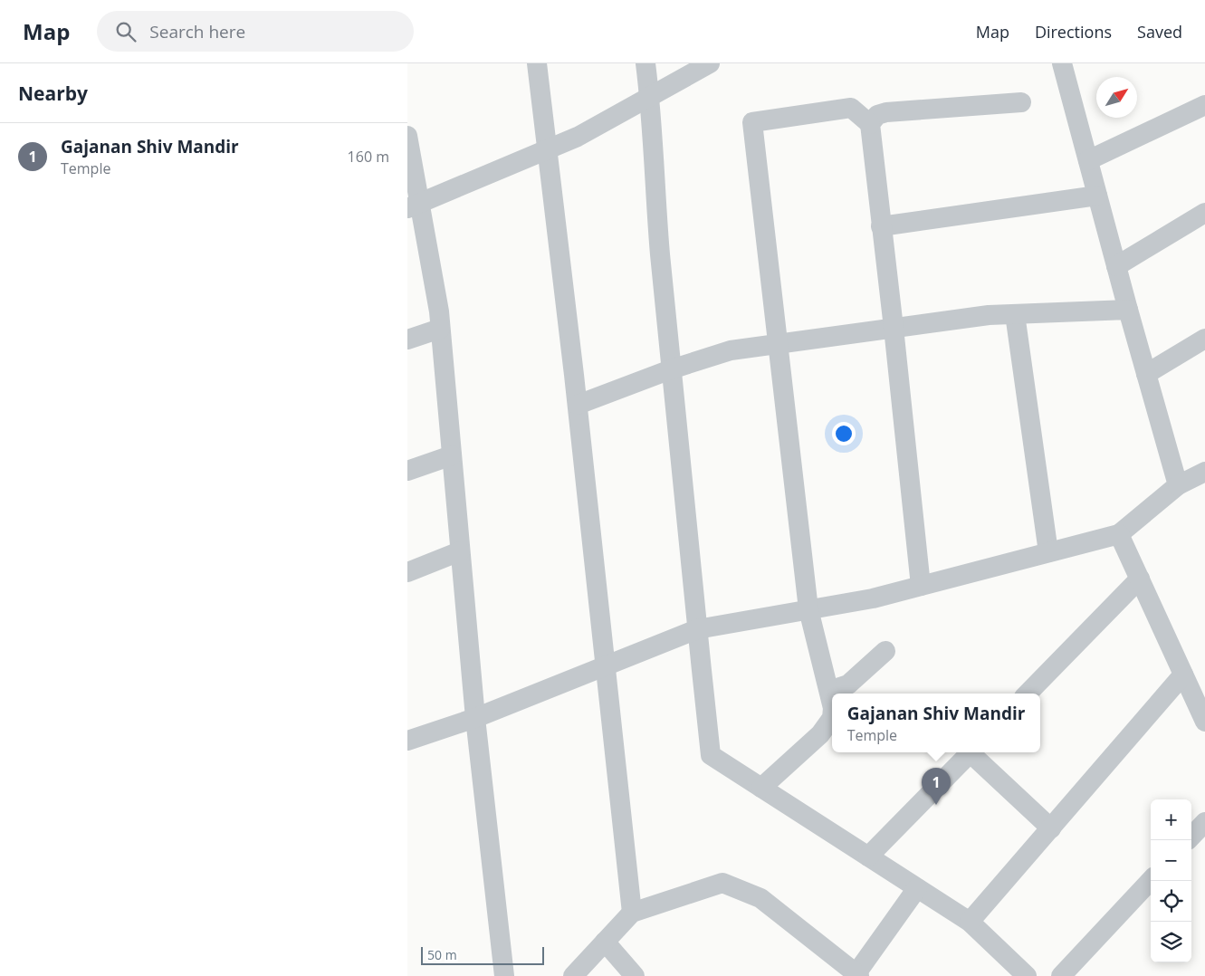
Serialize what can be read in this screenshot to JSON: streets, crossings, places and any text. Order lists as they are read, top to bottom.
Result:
{
  "scale_bar": "50 m",
  "north": "top right",
  "page": {
    "header": "Map",
    "search": "Search here",
    "nav": ["Map", "Directions", "Saved"],
    "heading": "Nearby",
    "list": [
      {
        "mark": "1",
        "name": "Gajanan Shiv Mandir",
        "note": "Temple",
        "value": "160 m"
      }
    ],
    "popup": ["Gajanan Shiv Mandir", "Temple"],
    "pins": "1",
    "map_buttons": ["+", "−"],
    "scale": "50 m"
  }
}
